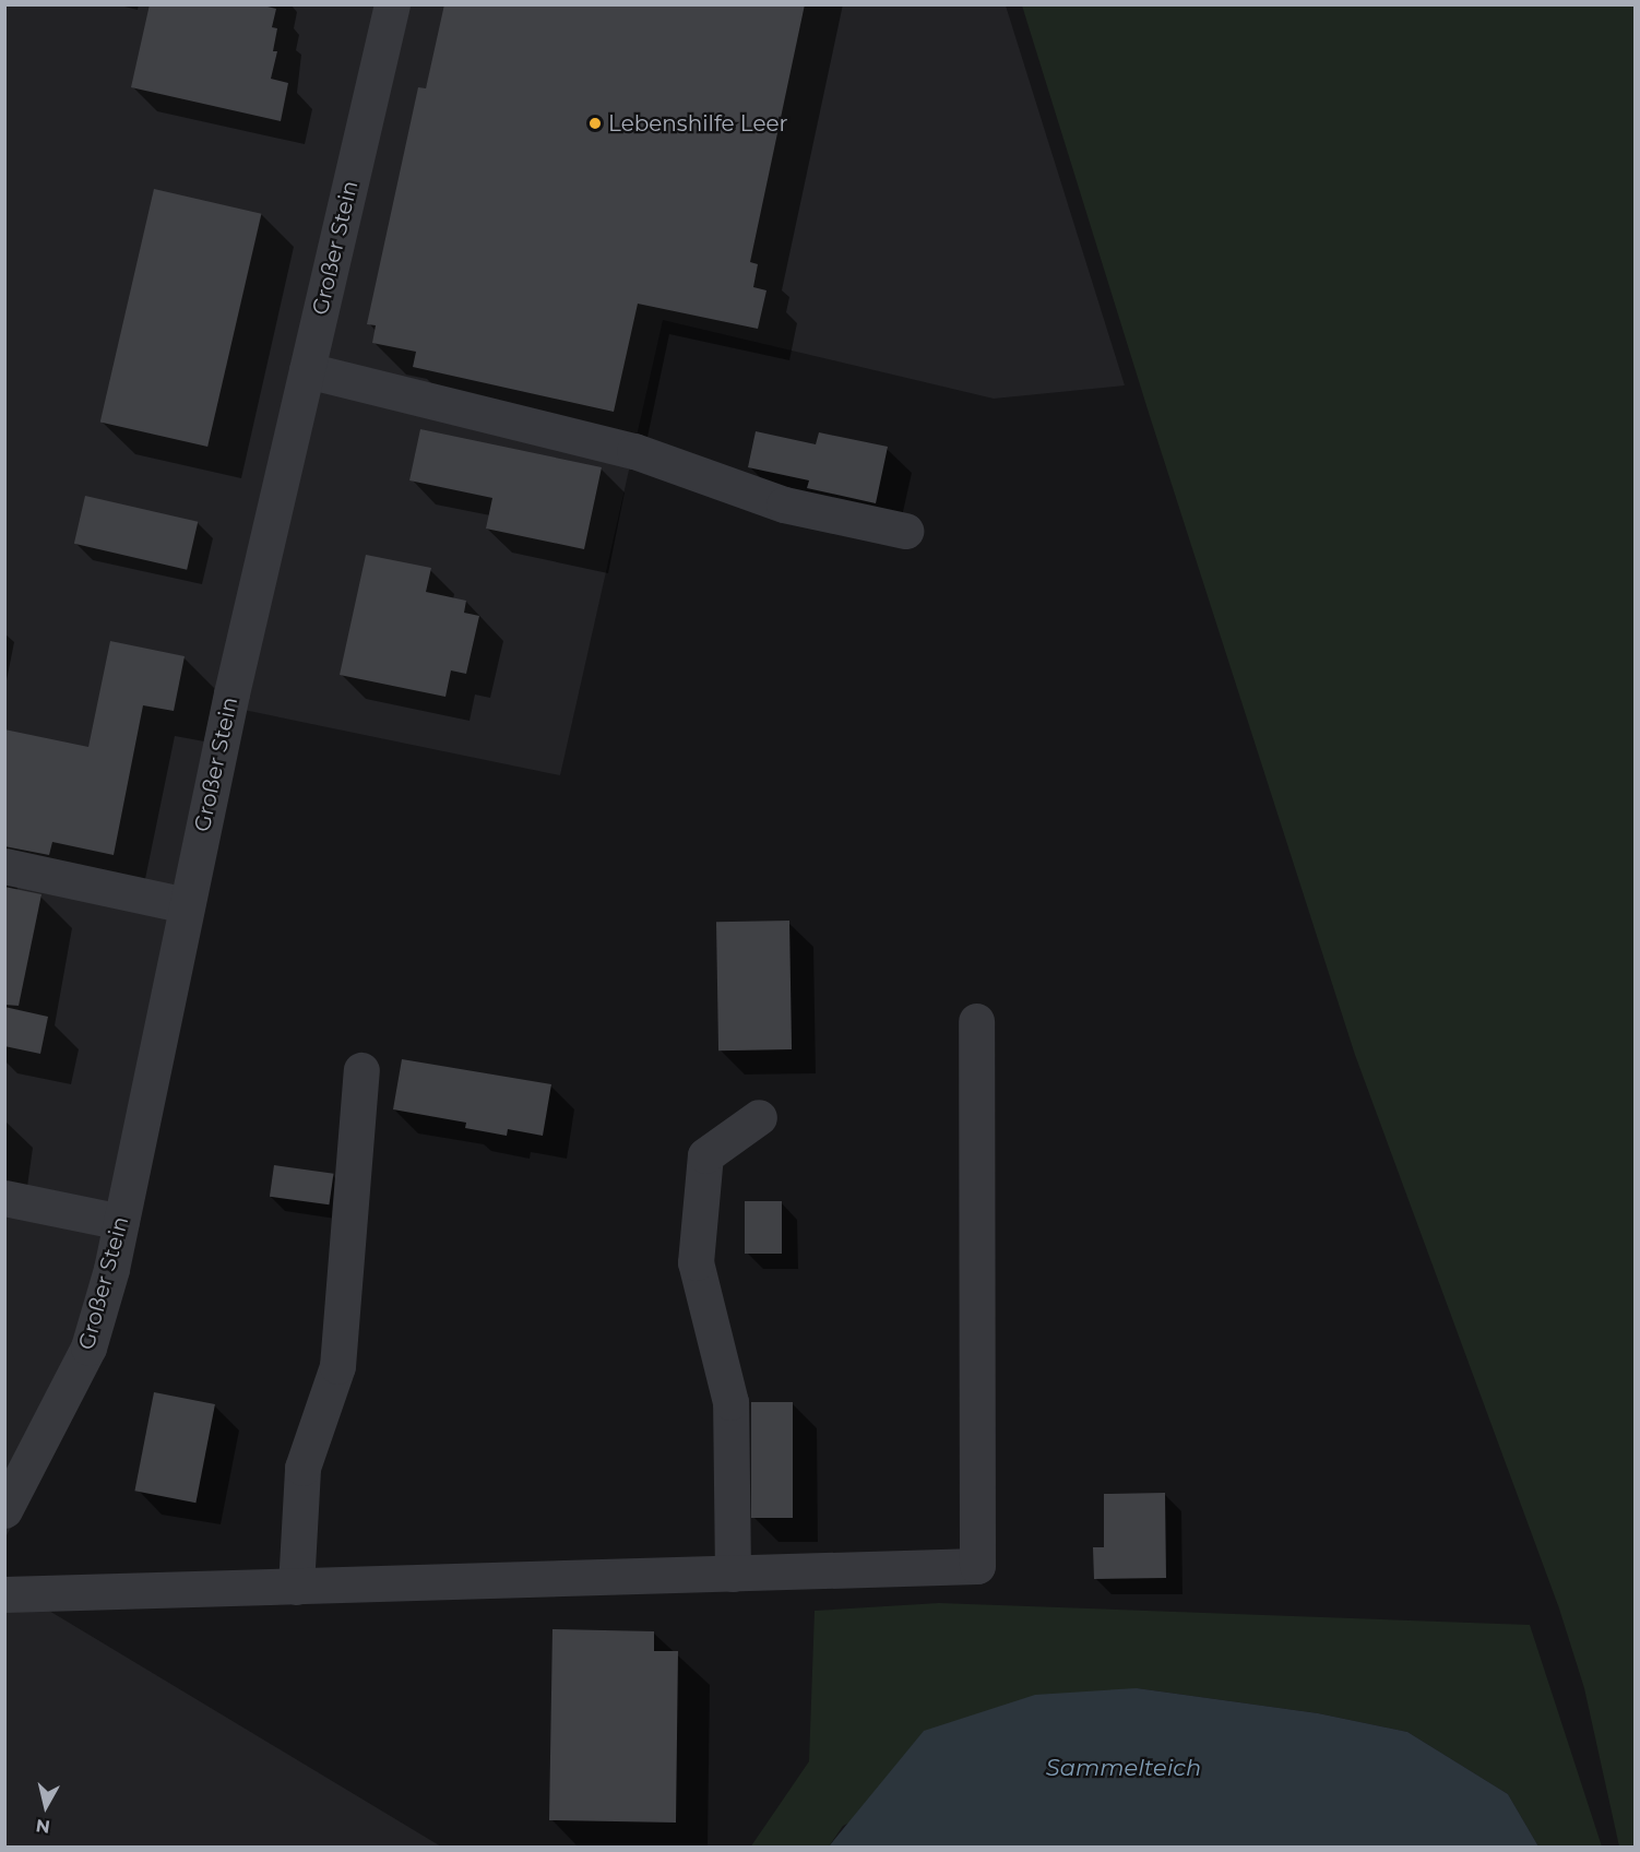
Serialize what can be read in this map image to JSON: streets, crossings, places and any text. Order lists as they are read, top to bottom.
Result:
{
  "streets": {
    "street": ["Großer Stein"]
  },
  "water": ["Sammelteich"],
  "places": ["Lebenshilfe Leer"],
  "north": "bottom"
}
